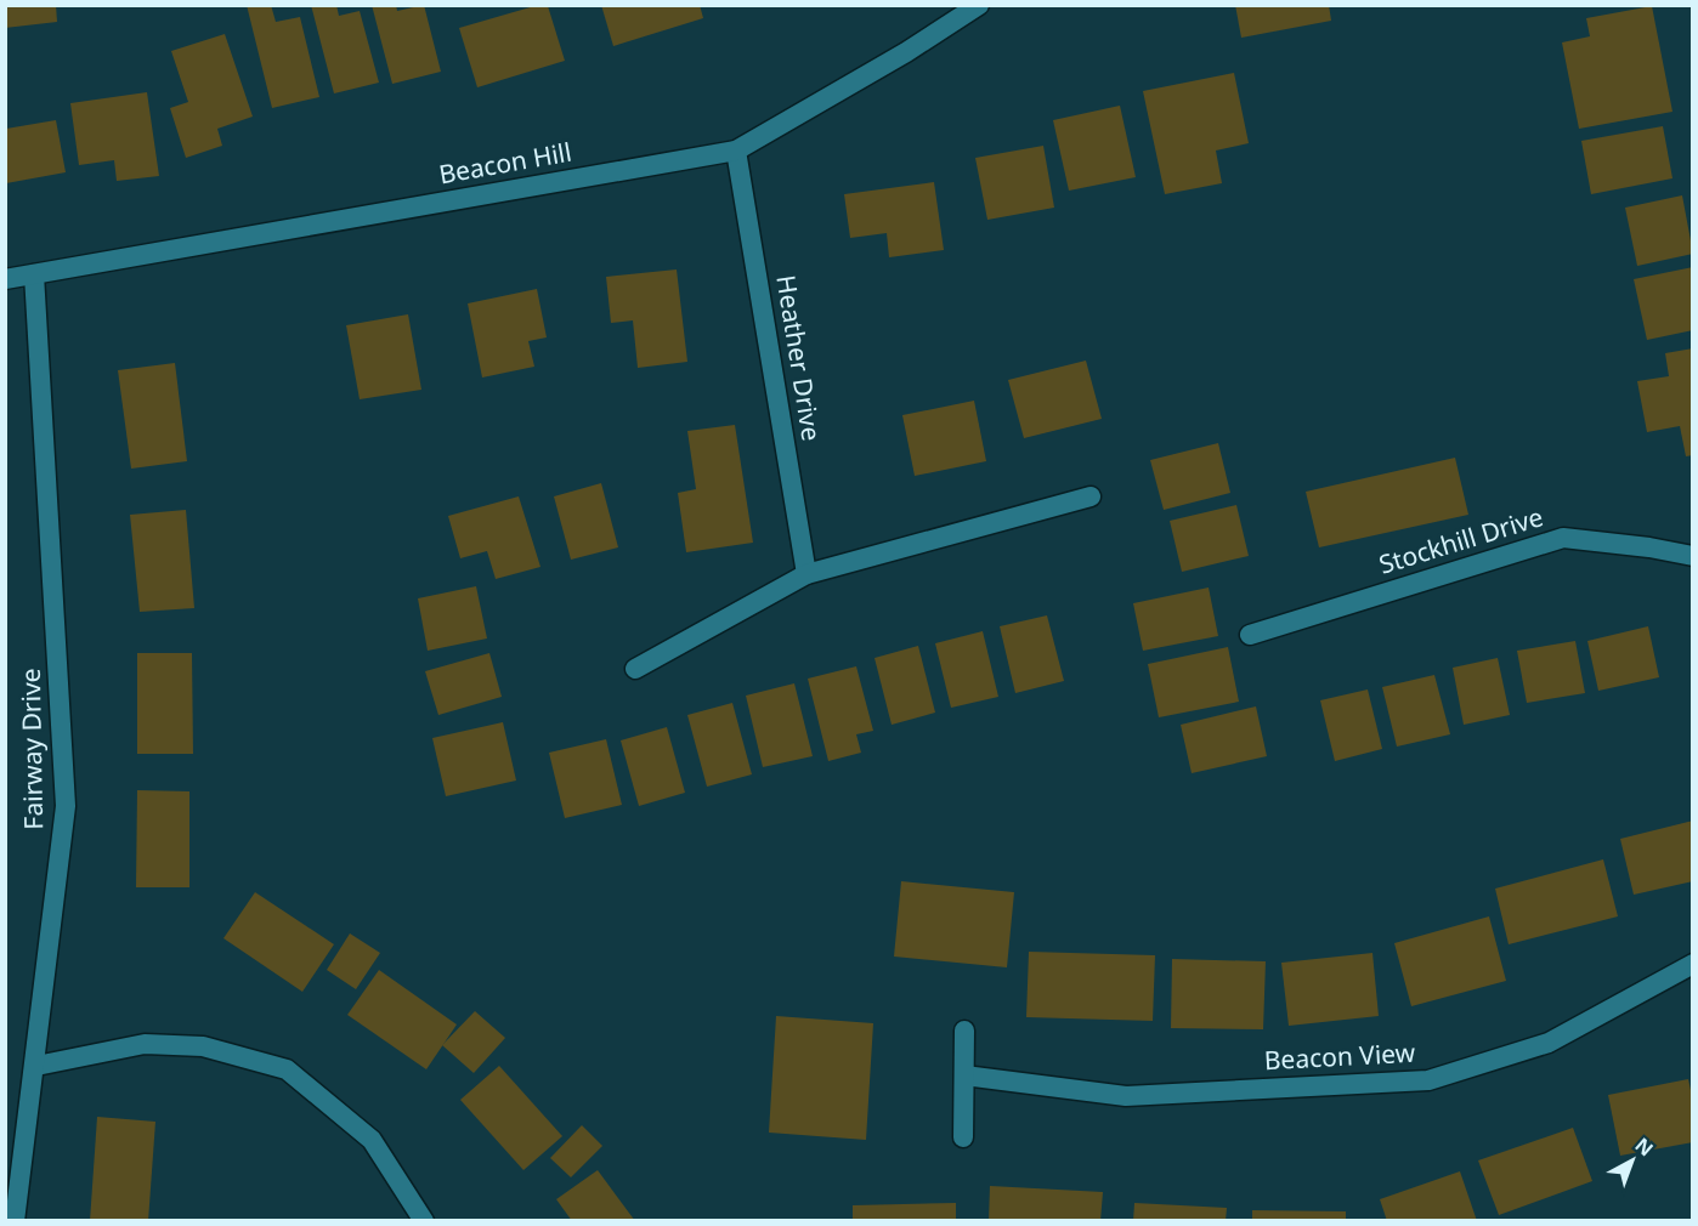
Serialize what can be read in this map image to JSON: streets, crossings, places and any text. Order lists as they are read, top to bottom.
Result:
{
  "streets": {
    "street": [
      "Beacon Hill",
      "Heather Drive",
      "Stockhill Drive",
      "Fairway Drive",
      "Beacon View"
    ]
  },
  "crossings": [
    ["Beacon Hill", "Heather Drive"],
    ["Beacon Hill", "Fairway Drive"]
  ],
  "north": "top right"
}
